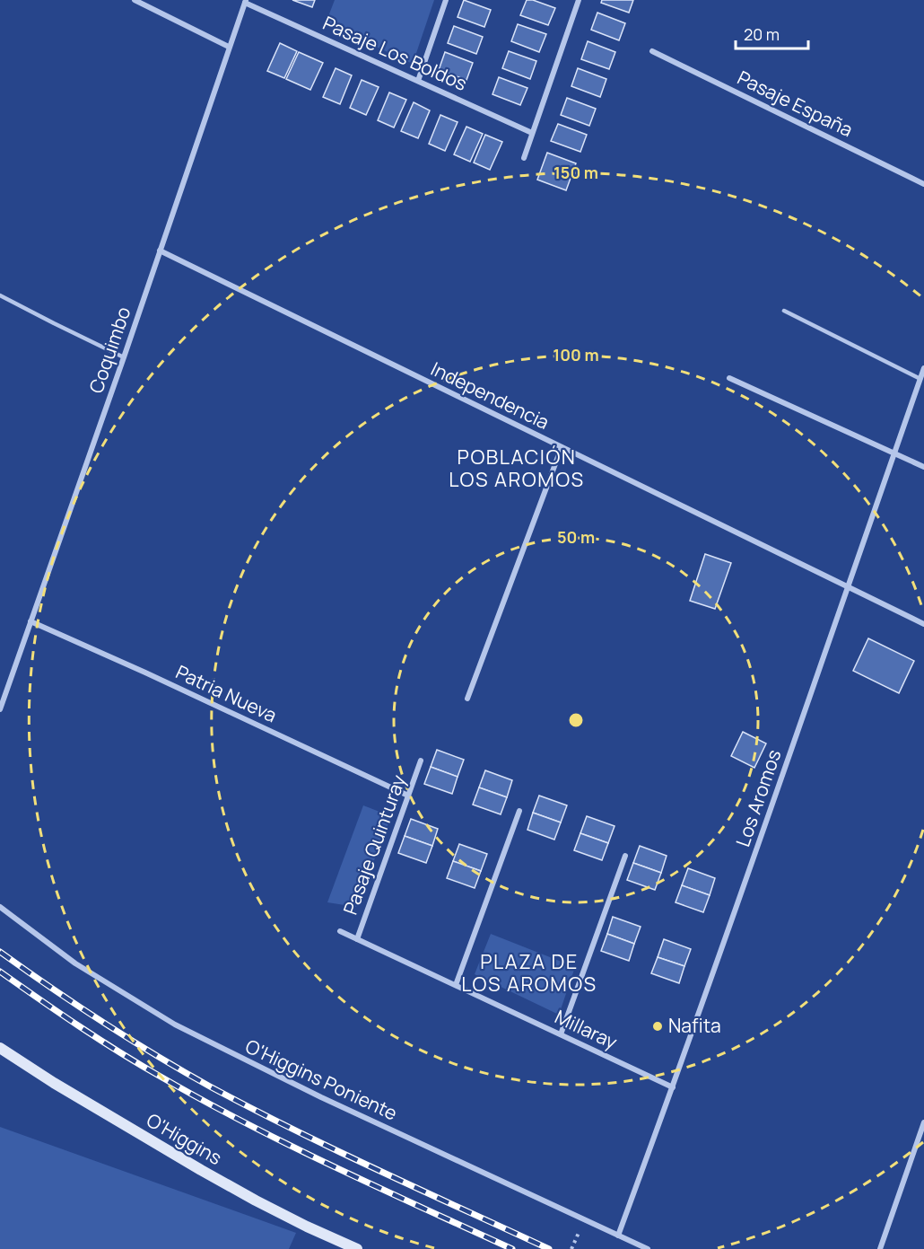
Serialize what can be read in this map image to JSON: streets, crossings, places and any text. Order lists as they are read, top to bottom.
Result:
{
  "streets": {
    "street": [
      "Pasaje Los Boldos",
      "Pasaje España",
      "Coquimbo",
      "Independencia",
      "Patria Nueva",
      "Los Aromos",
      "Pasaje Quinturay",
      "Millaray",
      "O'Higgins Poniente",
      "O'Higgins"
    ]
  },
  "crossings": [
    ["Pasaje Los Boldos", "Coquimbo"],
    ["Coquimbo", "Independencia"],
    ["Coquimbo", "Patria Nueva"],
    ["Independencia", "Los Aromos"],
    ["Patria Nueva", "Pasaje Quinturay"],
    ["Los Aromos", "Millaray"],
    ["Los Aromos", "O'Higgins Poniente"],
    ["Pasaje Quinturay", "Millaray"]
  ],
  "districts": ["POBLACIÓN LOS AROMOS", "PLAZA DE LOS AROMOS"],
  "places": ["Nafita"],
  "scale_bar": "20 m",
  "rings": ["150 m", "100 m", "50 m"]
}
